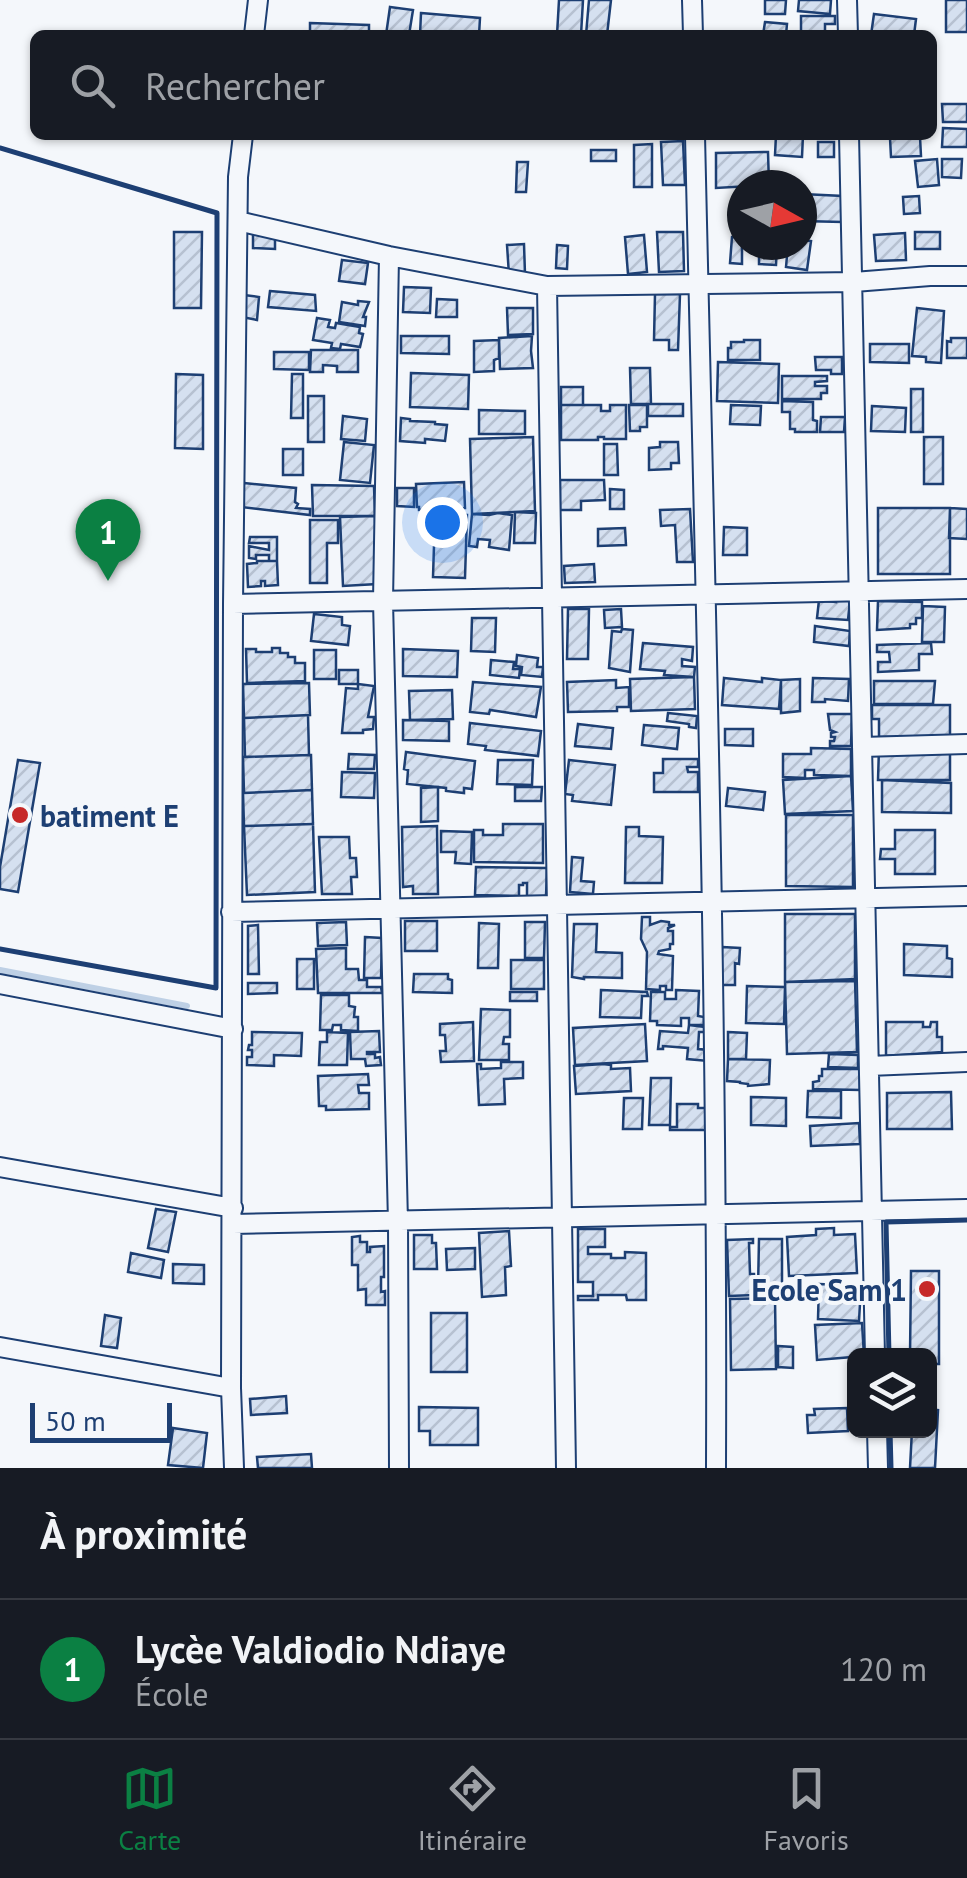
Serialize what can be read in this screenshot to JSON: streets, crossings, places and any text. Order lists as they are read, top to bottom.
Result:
{
  "places": ["batiment E", "Ecole Sam 1"],
  "scale_bar": "50 m",
  "north": "right",
  "page": {
    "search": "Rechercher",
    "pins": "1",
    "scale": "50 m",
    "heading": "À proximité",
    "list": [
      {
        "mark": "1",
        "name": "Lycèe Valdiodio Ndiaye",
        "note": "École",
        "value": "120 m"
      }
    ],
    "nav": ["Carte", "Itinéraire", "Favoris"]
  }
}
